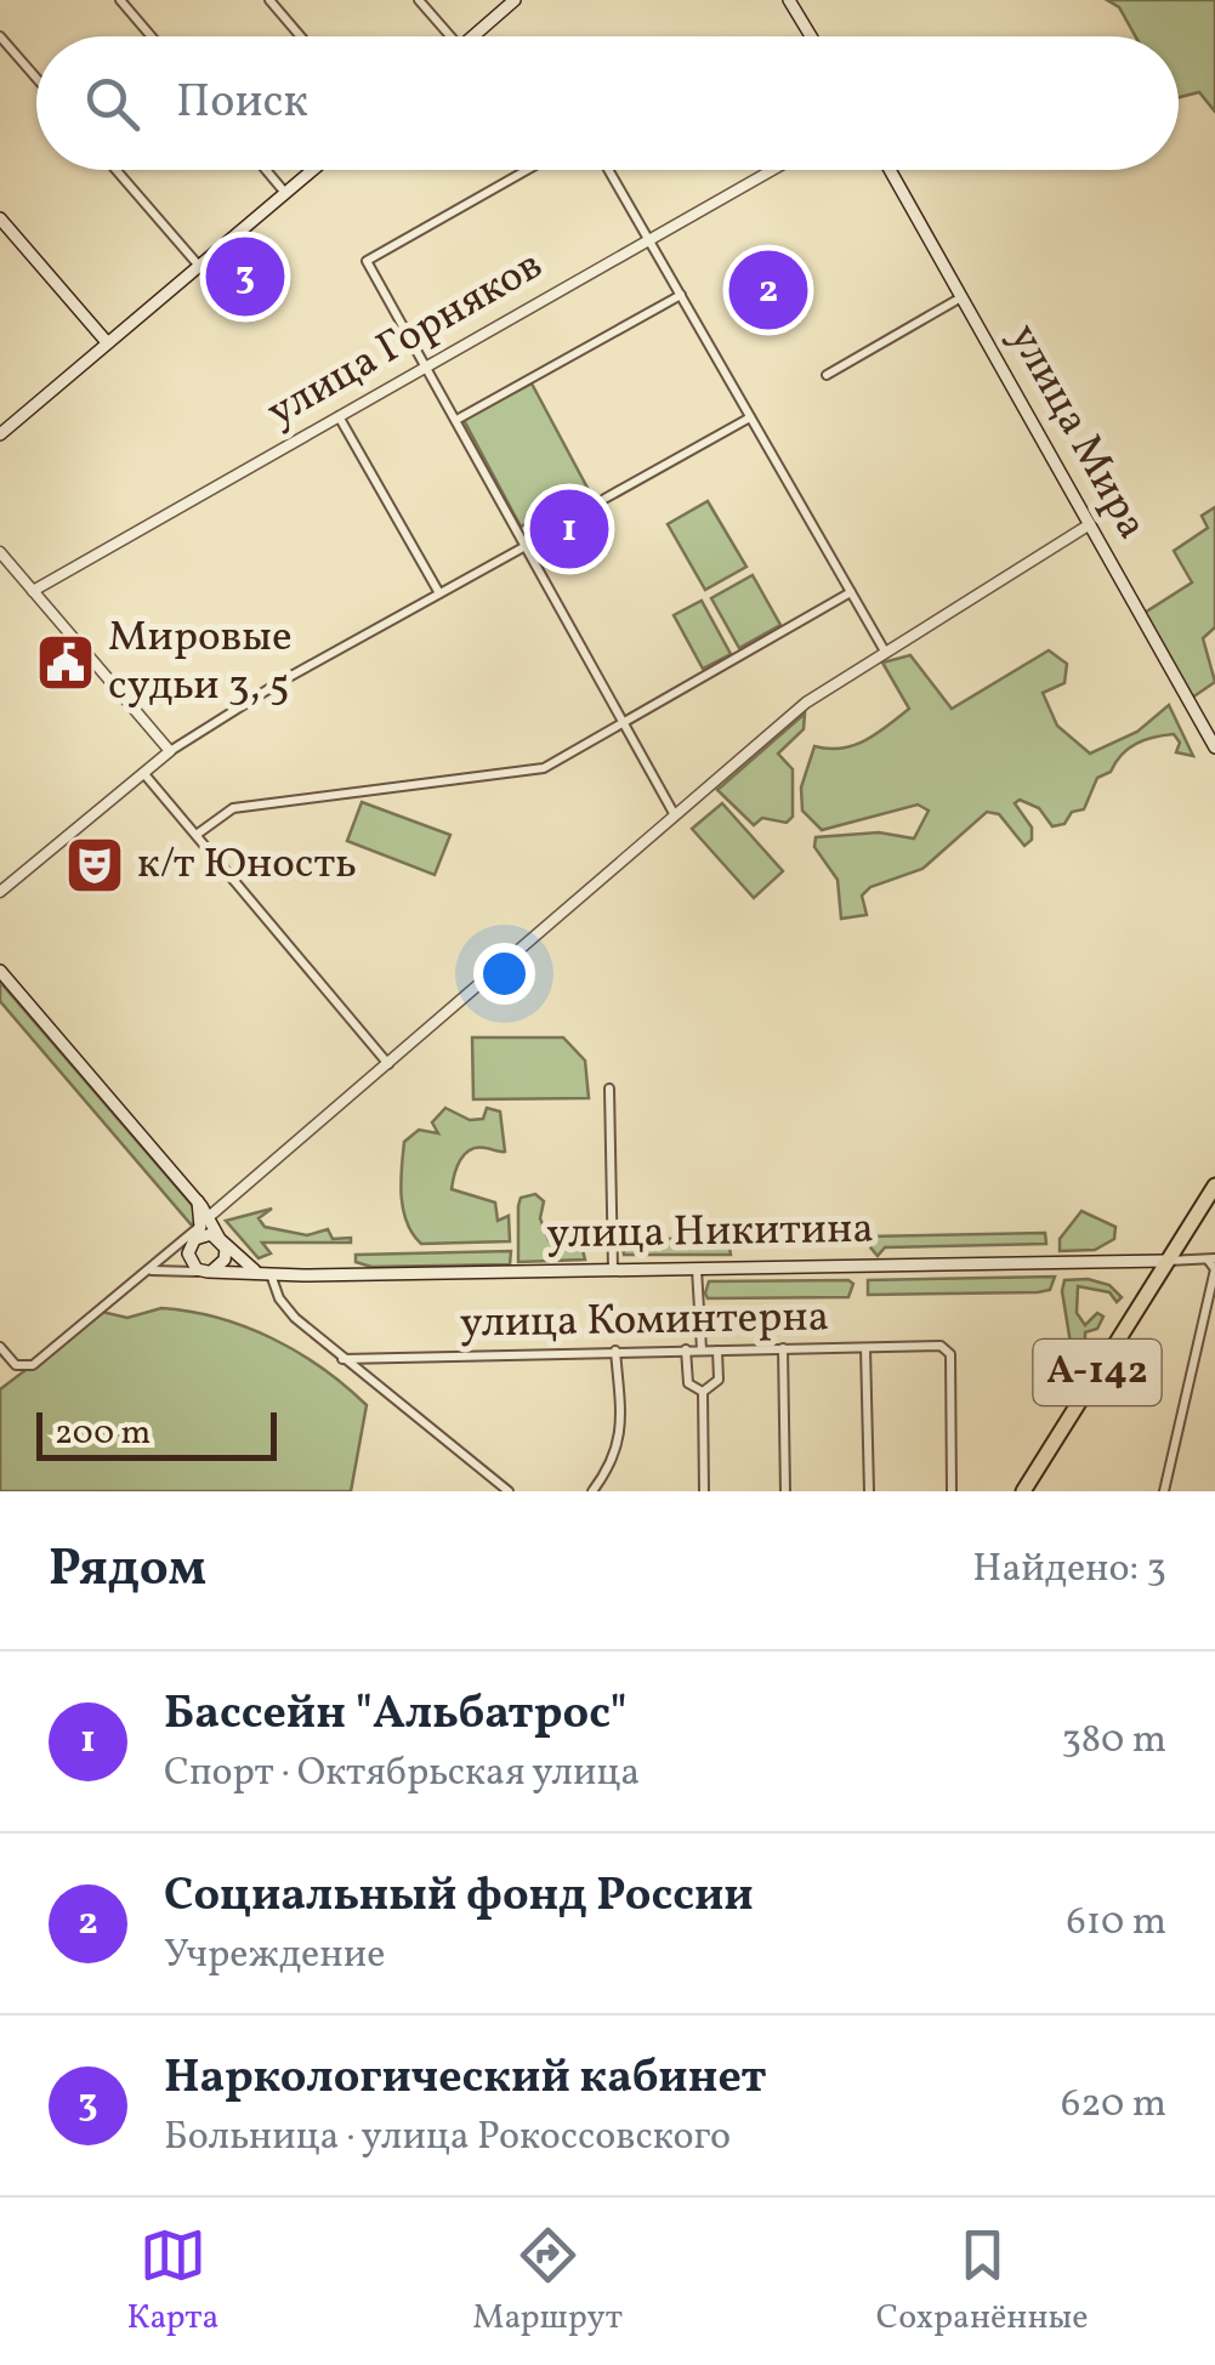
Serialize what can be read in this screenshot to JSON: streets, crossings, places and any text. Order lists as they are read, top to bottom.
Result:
{
  "streets": {
    "highway": ["А-142"],
    "main road": ["улица Мира", "улица Никитина"],
    "street": ["улица Горняков", "улица Коминтерна"]
  },
  "crossings": [
    ["улица Никитина", "А-142"]
  ],
  "places": {
    "public building": ["Мировые судьи 3, 5"],
    "theatre": ["к/т Юность"]
  },
  "scale_bar": "200 m",
  "page": {
    "search": "Поиск",
    "pins": ["3", "2", "1"],
    "scale": "200 m",
    "heading": ["Рядом", "Найдено: 3"],
    "list": [
      {
        "mark": "1",
        "name": "Бассейн \"Альбатрос\"",
        "note": "Спорт · Октябрьская улица",
        "value": "380 m"
      },
      {
        "mark": "2",
        "name": "Социальный фонд России",
        "note": "Учреждение",
        "value": "610 m"
      },
      {
        "mark": "3",
        "name": "Наркологический кабинет",
        "note": "Больница · улица Рокоссовского",
        "value": "620 m"
      }
    ],
    "nav": ["Карта", "Маршрут", "Сохранённые"]
  }
}
